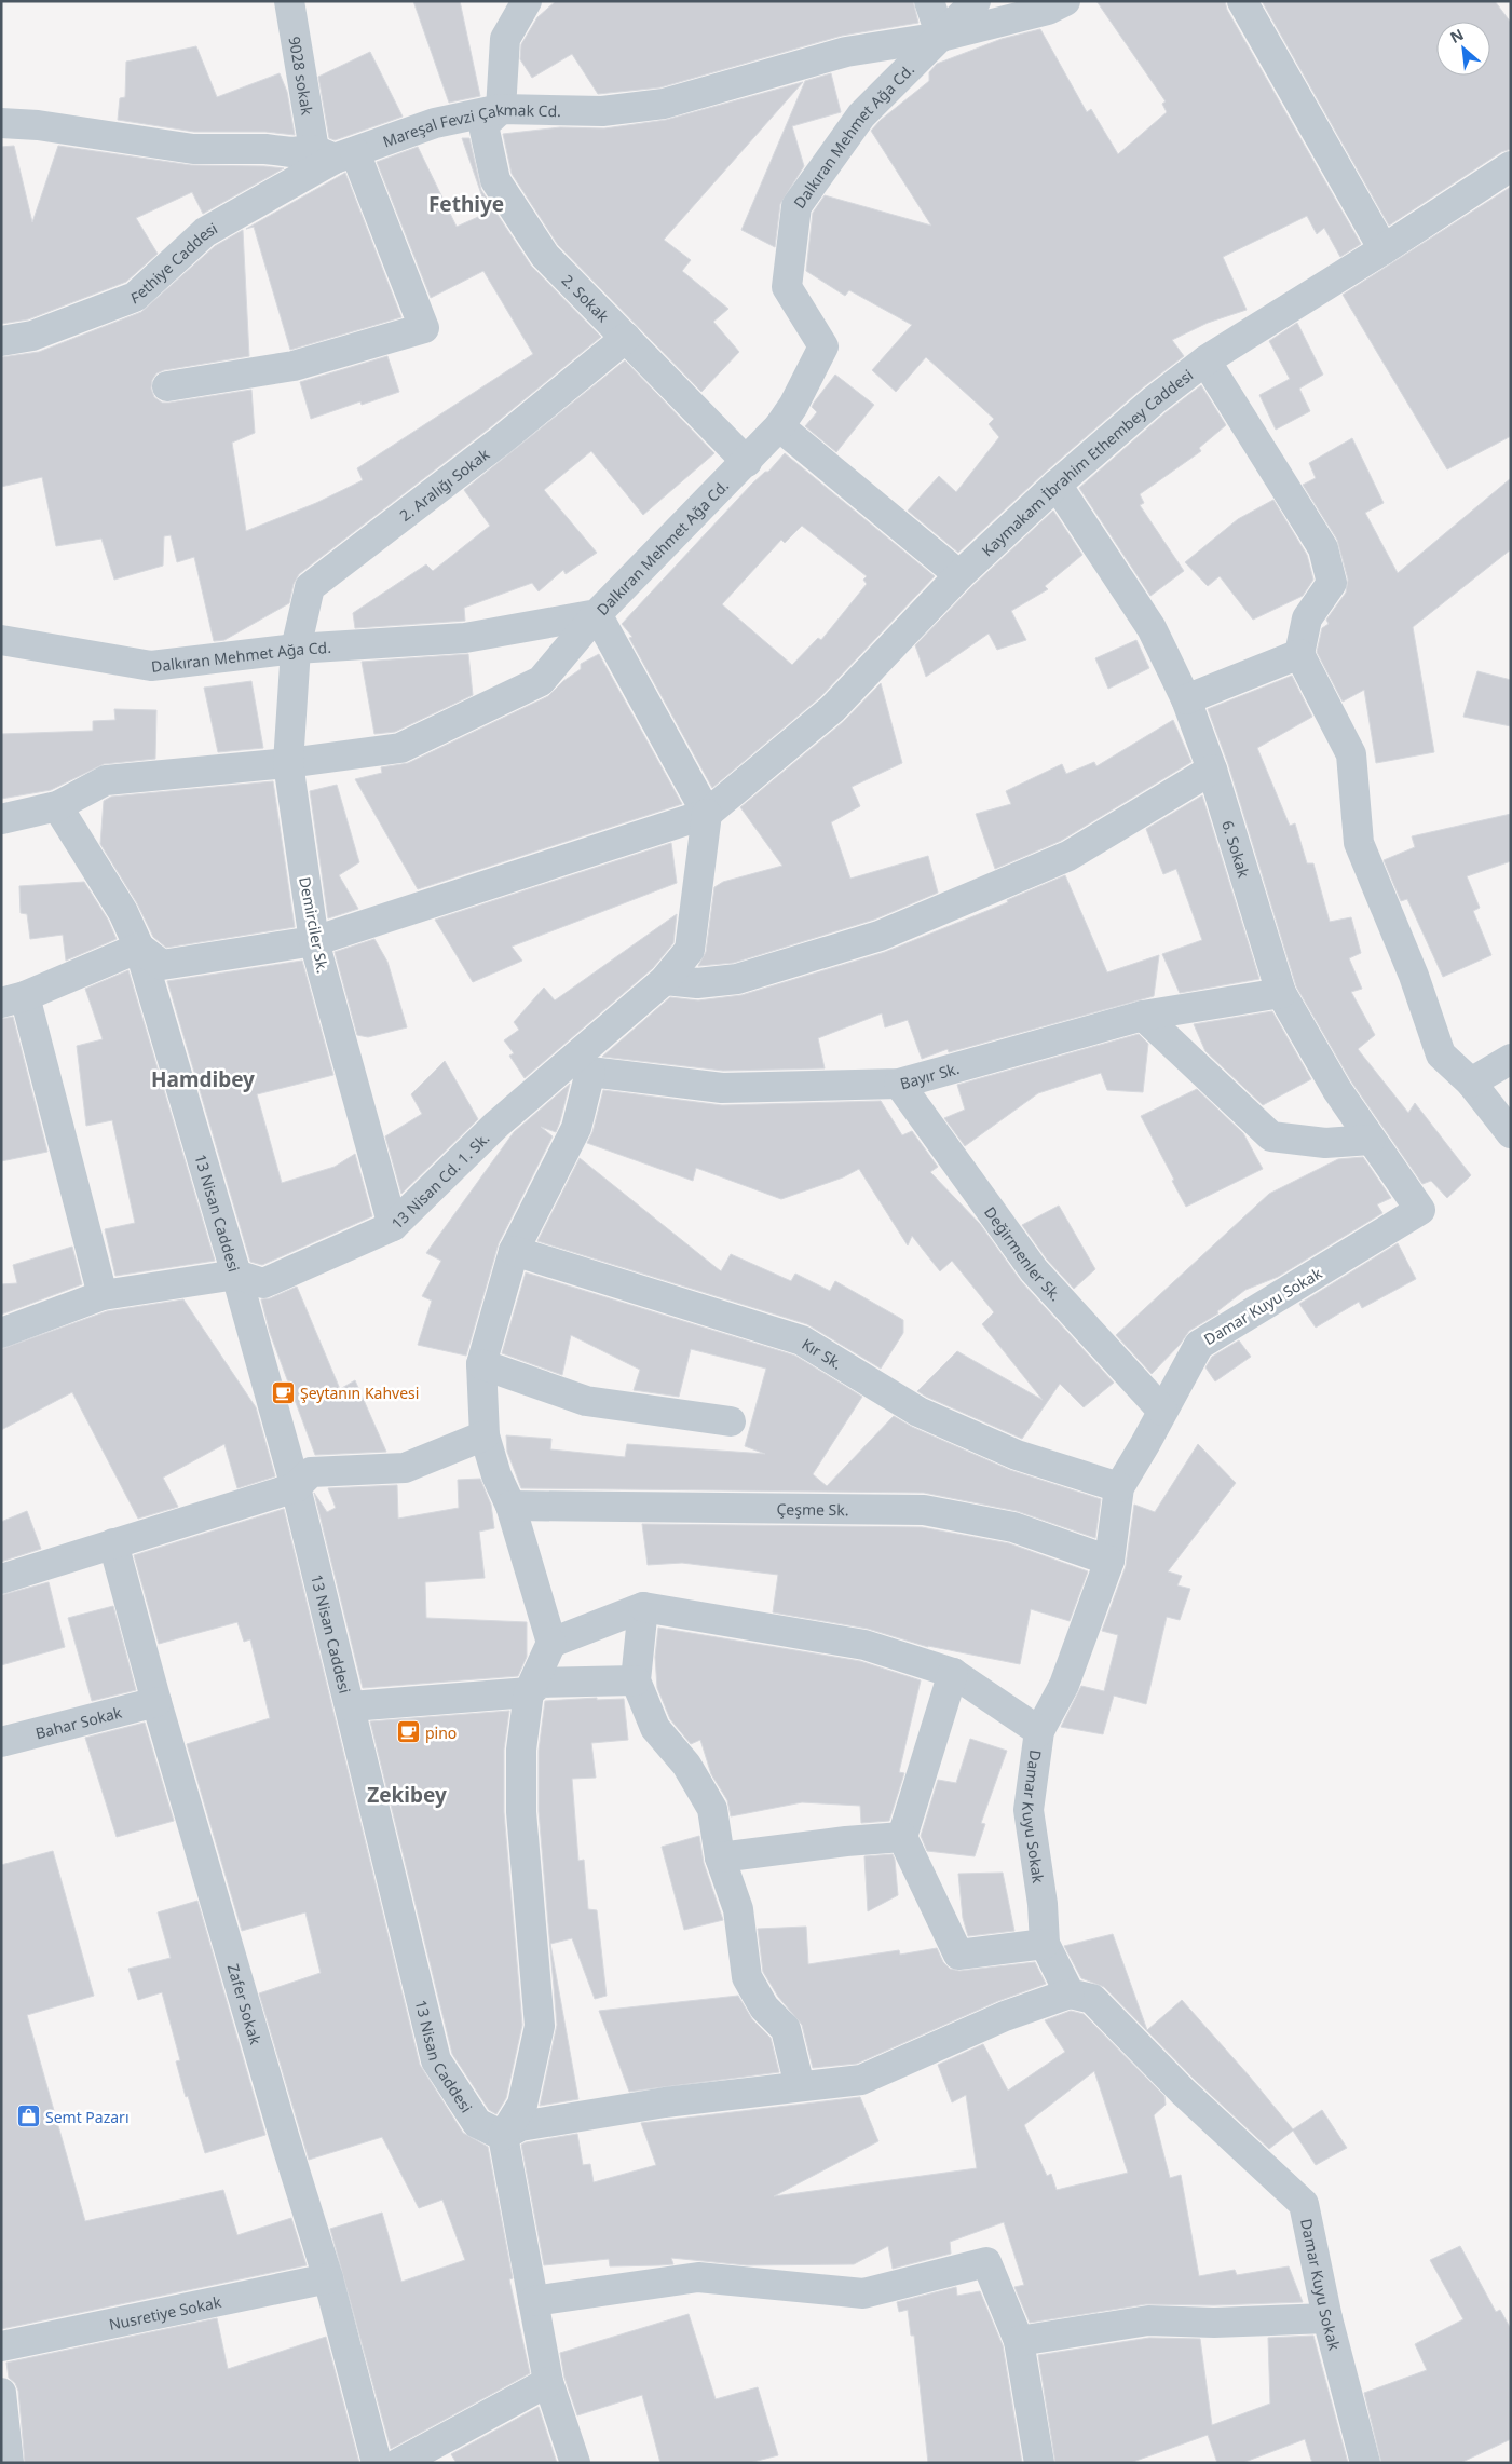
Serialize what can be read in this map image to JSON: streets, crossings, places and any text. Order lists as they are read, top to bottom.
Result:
{
  "streets": {
    "street": [
      "9028 sokak",
      "Mareşal Fevzi Çakmak Cd.",
      "Dalkıran Mehmet Ağa Cd.",
      "Fethiye Caddesi",
      "2. Sokak",
      "Kaymakam İbrahim Ethembey Caddesi",
      "2. Aralığı Sokak",
      "6. Sokak",
      "Demirciler Sk.",
      "Bayır Sk.",
      "13 Nisan Cd. 1. Sk.",
      "13 Nisan Caddesi",
      "Değirmenler Sk.",
      "Damar Kuyu Sokak",
      "Kır Sk.",
      "Çeşme Sk.",
      "Bahar Sokak",
      "Zafer Sokak",
      "Nusretiye Sokak"
    ]
  },
  "crossings": [
    ["9028 sokak", "Mareşal Fevzi Çakmak Cd."],
    ["9028 sokak", "Fethiye Caddesi"],
    ["Mareşal Fevzi Çakmak Cd.", "Dalkıran Mehmet Ağa Cd."],
    ["Mareşal Fevzi Çakmak Cd.", "Fethiye Caddesi"],
    ["Mareşal Fevzi Çakmak Cd.", "2. Sokak"],
    ["Dalkıran Mehmet Ağa Cd.", "2. Sokak"],
    ["Dalkıran Mehmet Ağa Cd.", "2. Aralığı Sokak"],
    ["Dalkıran Mehmet Ağa Cd.", "Demirciler Sk."],
    ["2. Sokak", "2. Aralığı Sokak"],
    ["Kaymakam İbrahim Ethembey Caddesi", "6. Sokak"],
    ["Kaymakam İbrahim Ethembey Caddesi", "13 Nisan Cd. 1. Sk."],
    ["2. Aralığı Sokak", "Demirciler Sk."],
    ["6. Sokak", "Bayır Sk."],
    ["6. Sokak", "Damar Kuyu Sokak"],
    ["Demirciler Sk.", "13 Nisan Cd. 1. Sk."],
    ["Bayır Sk.", "13 Nisan Cd. 1. Sk."],
    ["Bayır Sk.", "Değirmenler Sk."],
    ["13 Nisan Cd. 1. Sk.", "13 Nisan Caddesi"],
    ["Değirmenler Sk.", "Damar Kuyu Sokak"],
    ["Damar Kuyu Sokak", "Kır Sk."],
    ["Damar Kuyu Sokak", "Çeşme Sk."],
    ["Bahar Sokak", "Zafer Sokak"],
    ["Zafer Sokak", "Nusretiye Sokak"]
  ],
  "districts": ["Fethiye", "Hamdibey", "Zekibey"],
  "places": {
    "cafe": ["Şeytanın Kahvesi", "pino"],
    "shop": ["Semt Pazarı"]
  },
  "north": "top left"
}
